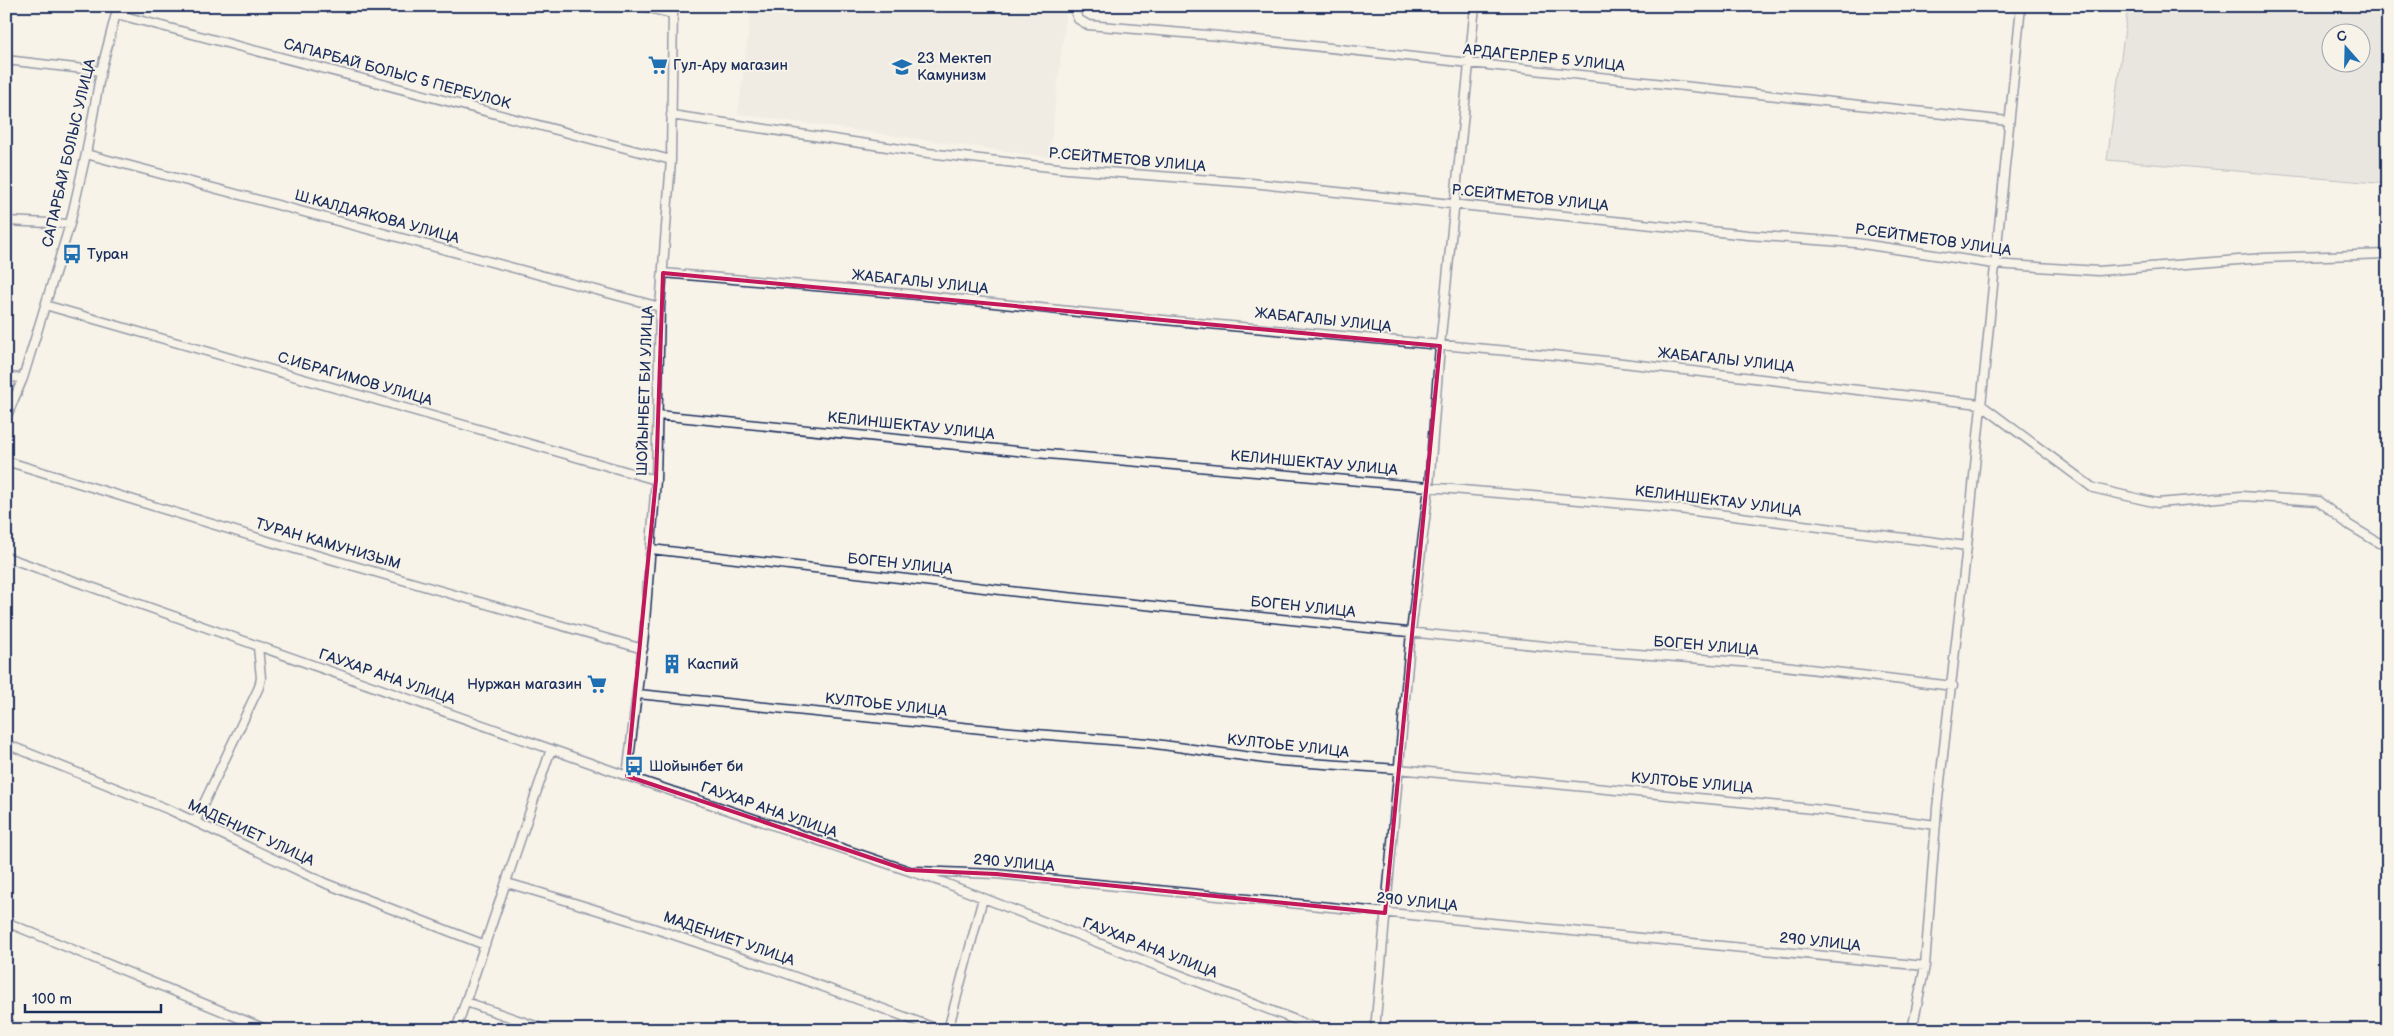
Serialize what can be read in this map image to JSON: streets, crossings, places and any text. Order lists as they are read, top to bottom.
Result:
{
  "streets": {
    "street": [
      "АРДАГЕРЛЕР 5 УЛИЦА",
      "САПАРБАЙ БОЛЫС 5 ПЕРЕУЛОК",
      "САПАРБАЙ БОЛЫС УЛИЦА",
      "Р.СЕЙТМЕТОВ УЛИЦА",
      "Ш.КАЛДАЯКОВА УЛИЦА",
      "ЖАБАГАЛЫ УЛИЦА",
      "С.ИБРАГИМОВ УЛИЦА",
      "ШОЙЫНБЕТ БИ УЛИЦА",
      "КЕЛИНШЕКТАУ УЛИЦА",
      "ТУРАН КАМУНИЗЫМ",
      "БОГЕН УЛИЦА",
      "ГАУХАР АНА УЛИЦА",
      "КУЛТОЬЕ УЛИЦА",
      "МАДЕНИЕТ УЛИЦА",
      "290 УЛИЦА"
    ]
  },
  "crossings": [
    ["САПАРБАЙ БОЛЫС 5 ПЕРЕУЛОК", "САПАРБАЙ БОЛЫС УЛИЦА"],
    ["САПАРБАЙ БОЛЫС 5 ПЕРЕУЛОК", "ШОЙЫНБЕТ БИ УЛИЦА"],
    ["САПАРБАЙ БОЛЫС УЛИЦА", "Ш.КАЛДАЯКОВА УЛИЦА"],
    ["САПАРБАЙ БОЛЫС УЛИЦА", "С.ИБРАГИМОВ УЛИЦА"],
    ["Р.СЕЙТМЕТОВ УЛИЦА", "ШОЙЫНБЕТ БИ УЛИЦА"],
    ["Ш.КАЛДАЯКОВА УЛИЦА", "ШОЙЫНБЕТ БИ УЛИЦА"],
    ["ЖАБАГАЛЫ УЛИЦА", "ШОЙЫНБЕТ БИ УЛИЦА"],
    ["С.ИБРАГИМОВ УЛИЦА", "ШОЙЫНБЕТ БИ УЛИЦА"],
    ["ШОЙЫНБЕТ БИ УЛИЦА", "КЕЛИНШЕКТАУ УЛИЦА"],
    ["ШОЙЫНБЕТ БИ УЛИЦА", "ТУРАН КАМУНИЗЫМ"],
    ["ШОЙЫНБЕТ БИ УЛИЦА", "БОГЕН УЛИЦА"],
    ["ШОЙЫНБЕТ БИ УЛИЦА", "ГАУХАР АНА УЛИЦА"],
    ["ШОЙЫНБЕТ БИ УЛИЦА", "КУЛТОЬЕ УЛИЦА"],
    ["ГАУХАР АНА УЛИЦА", "290 УЛИЦА"]
  ],
  "places": {
    "supermarket": ["Гул-Ару магазин", "Нуржан магазин"],
    "school or university": ["23 Мектеп Камунизм"],
    "bus stop": ["Туран", "Шойынбет би"],
    "building": ["Каспий"]
  },
  "scale_bar": "100 m",
  "north": "top"
}
